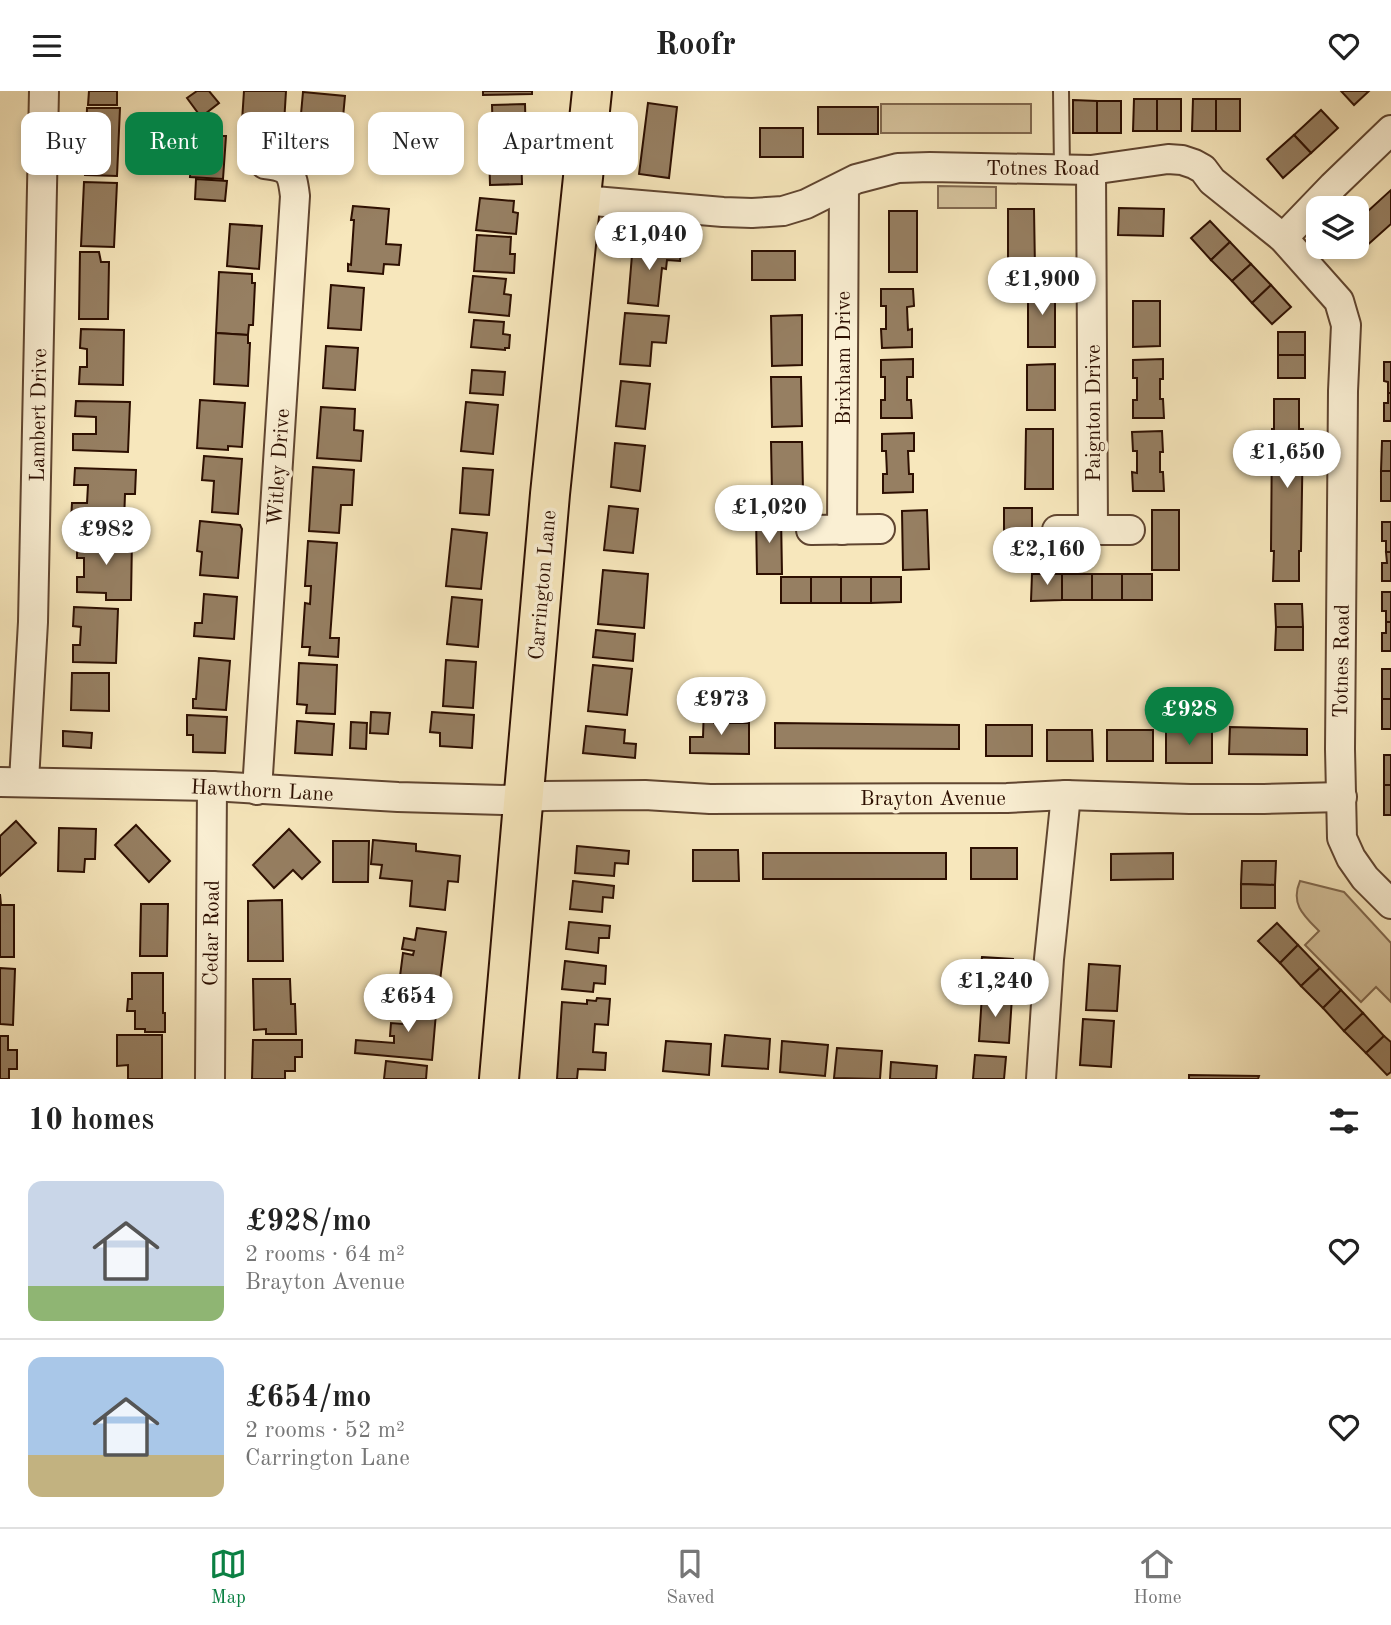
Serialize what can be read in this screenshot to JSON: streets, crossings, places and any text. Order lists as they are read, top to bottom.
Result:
{
  "streets": {
    "main road": ["Carrington Lane"],
    "street": [
      "Totnes Road",
      "Brixham Drive",
      "Paignton Drive",
      "Lambert Drive",
      "Witley Drive",
      "Hawthorn Lane",
      "Brayton Avenue",
      "Cedar Road"
    ]
  },
  "crossings": [
    ["Totnes Road", "Brixham Drive"],
    ["Totnes Road", "Paignton Drive"],
    ["Totnes Road", "Carrington Lane"],
    ["Totnes Road", "Brayton Avenue"],
    ["Lambert Drive", "Hawthorn Lane"],
    ["Witley Drive", "Hawthorn Lane"],
    ["Carrington Lane", "Hawthorn Lane"],
    ["Carrington Lane", "Brayton Avenue"],
    ["Hawthorn Lane", "Brayton Avenue"],
    ["Hawthorn Lane", "Cedar Road"]
  ],
  "page": {
    "header": "Roofr",
    "chip": [
      "Buy",
      "Rent",
      "Filters",
      "New",
      "Apartment"
    ],
    "price": [
      "£1,040",
      "£1,900",
      "£1,650",
      "£1,020",
      "£982",
      "£2,160",
      "£973",
      "£928",
      "£1,240",
      "£654"
    ],
    "heading": "10 homes",
    "list": [
      {
        "name": "£928/mo",
        "note": "2 rooms · 64 m² · Brayton Avenue"
      },
      {
        "name": "£654/mo",
        "note": "2 rooms · 52 m² · Carrington Lane"
      }
    ],
    "tabs": ["Map", "Saved", "Home"]
  }
}
